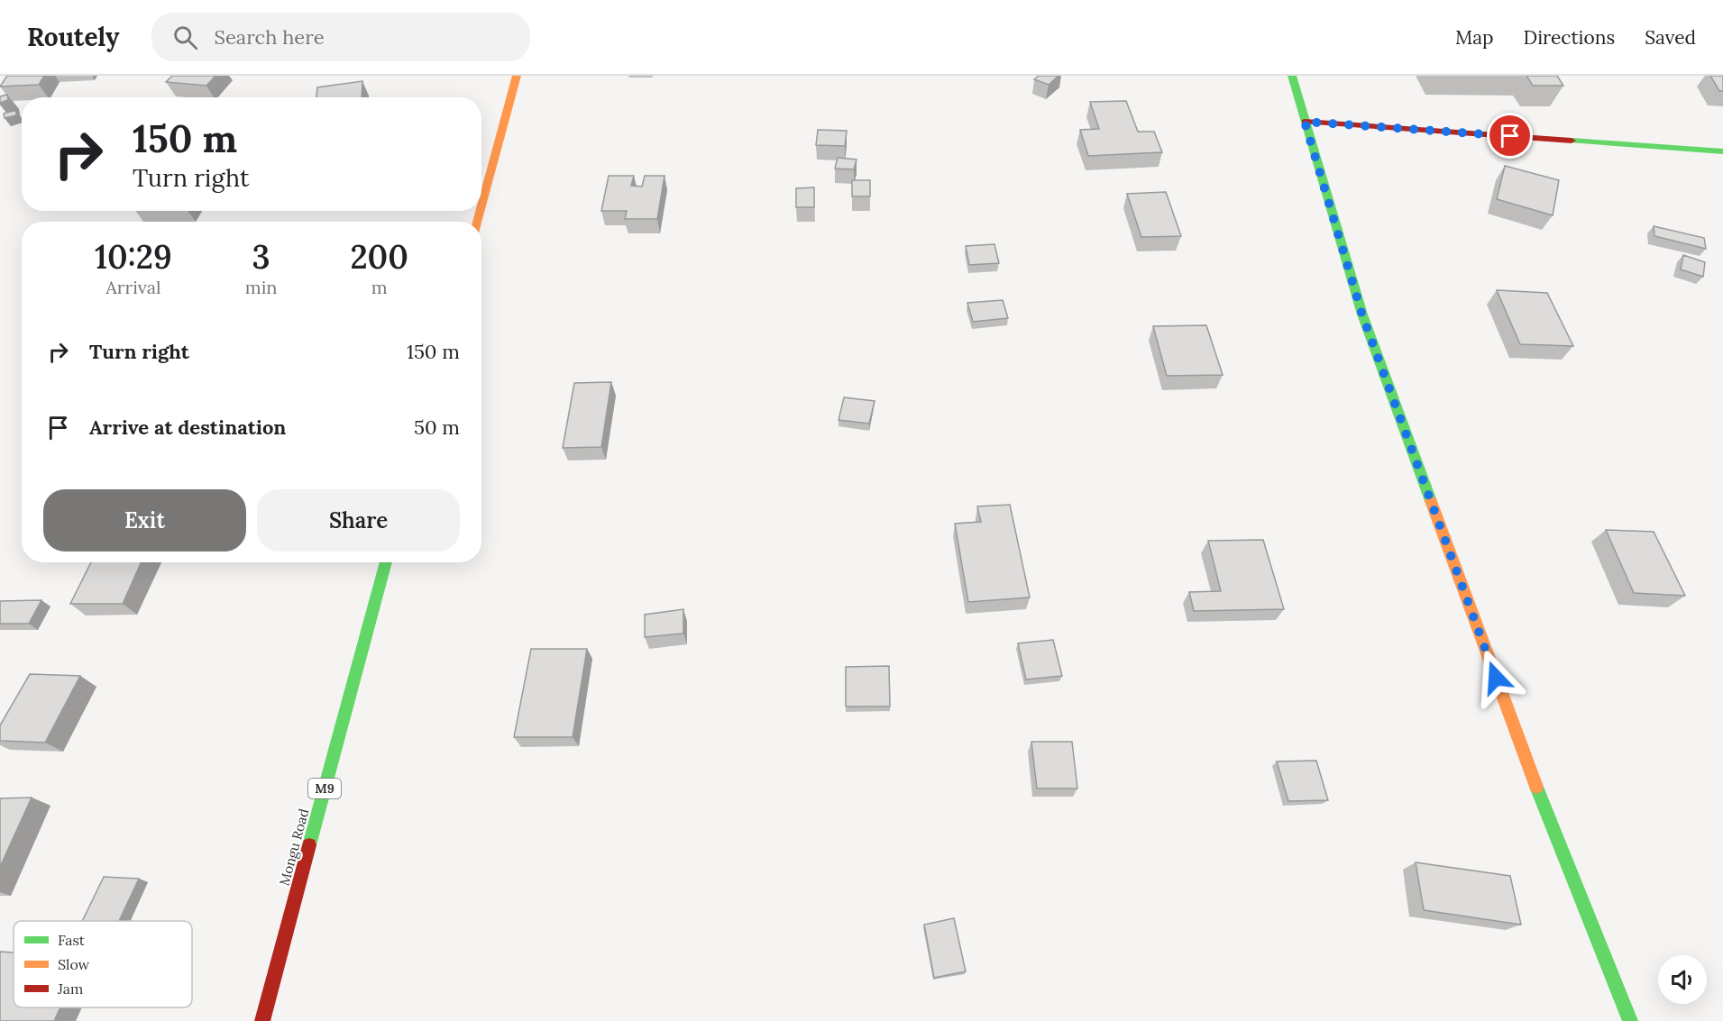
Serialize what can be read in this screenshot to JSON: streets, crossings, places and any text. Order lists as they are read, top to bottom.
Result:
{
  "streets": {
    "street": ["M9", "Mongu Road"]
  },
  "legend": ["Fast", "Slow", "Jam"],
  "page": {
    "header": "Routely",
    "search": "Search here",
    "nav": ["Map", "Directions", "Saved"],
    "turn": ["150 m", "Turn right"],
    "eta": [
      "10:29",
      "Arrival",
      "3",
      "min",
      "200",
      "m"
    ],
    "list": [
      {
        "name": "Turn right",
        "value": "150 m"
      },
      {
        "name": "Arrive at destination",
        "value": "50 m"
      }
    ],
    "buttons": ["Exit", "Share"]
  }
}
